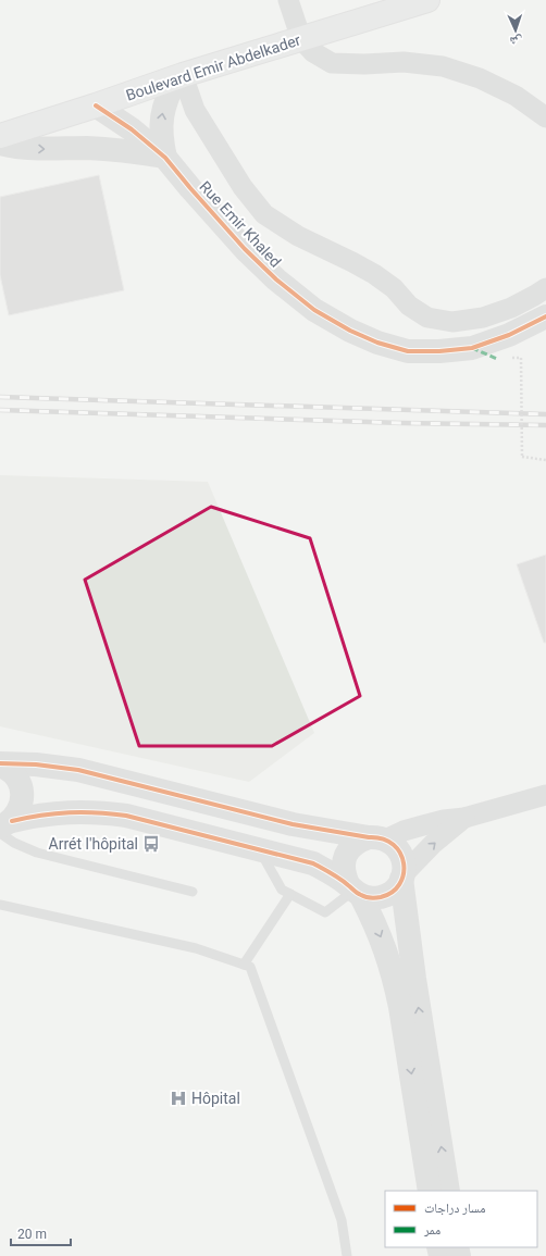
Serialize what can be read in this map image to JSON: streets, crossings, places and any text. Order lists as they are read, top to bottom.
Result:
{
  "streets": {
    "main road": ["Boulevard Emir Abdelkader"],
    "street": ["Rue Emir Khaled"]
  },
  "crossings": [
    ["Boulevard Emir Abdelkader", "Rue Emir Khaled"]
  ],
  "places": {
    "bus stop": ["Arrét l'hôpital"],
    "hospital": ["Hôpital"]
  },
  "legend": ["مسار دراجات", "ممر"],
  "scale_bar": "20 m",
  "north": "bottom"
}
